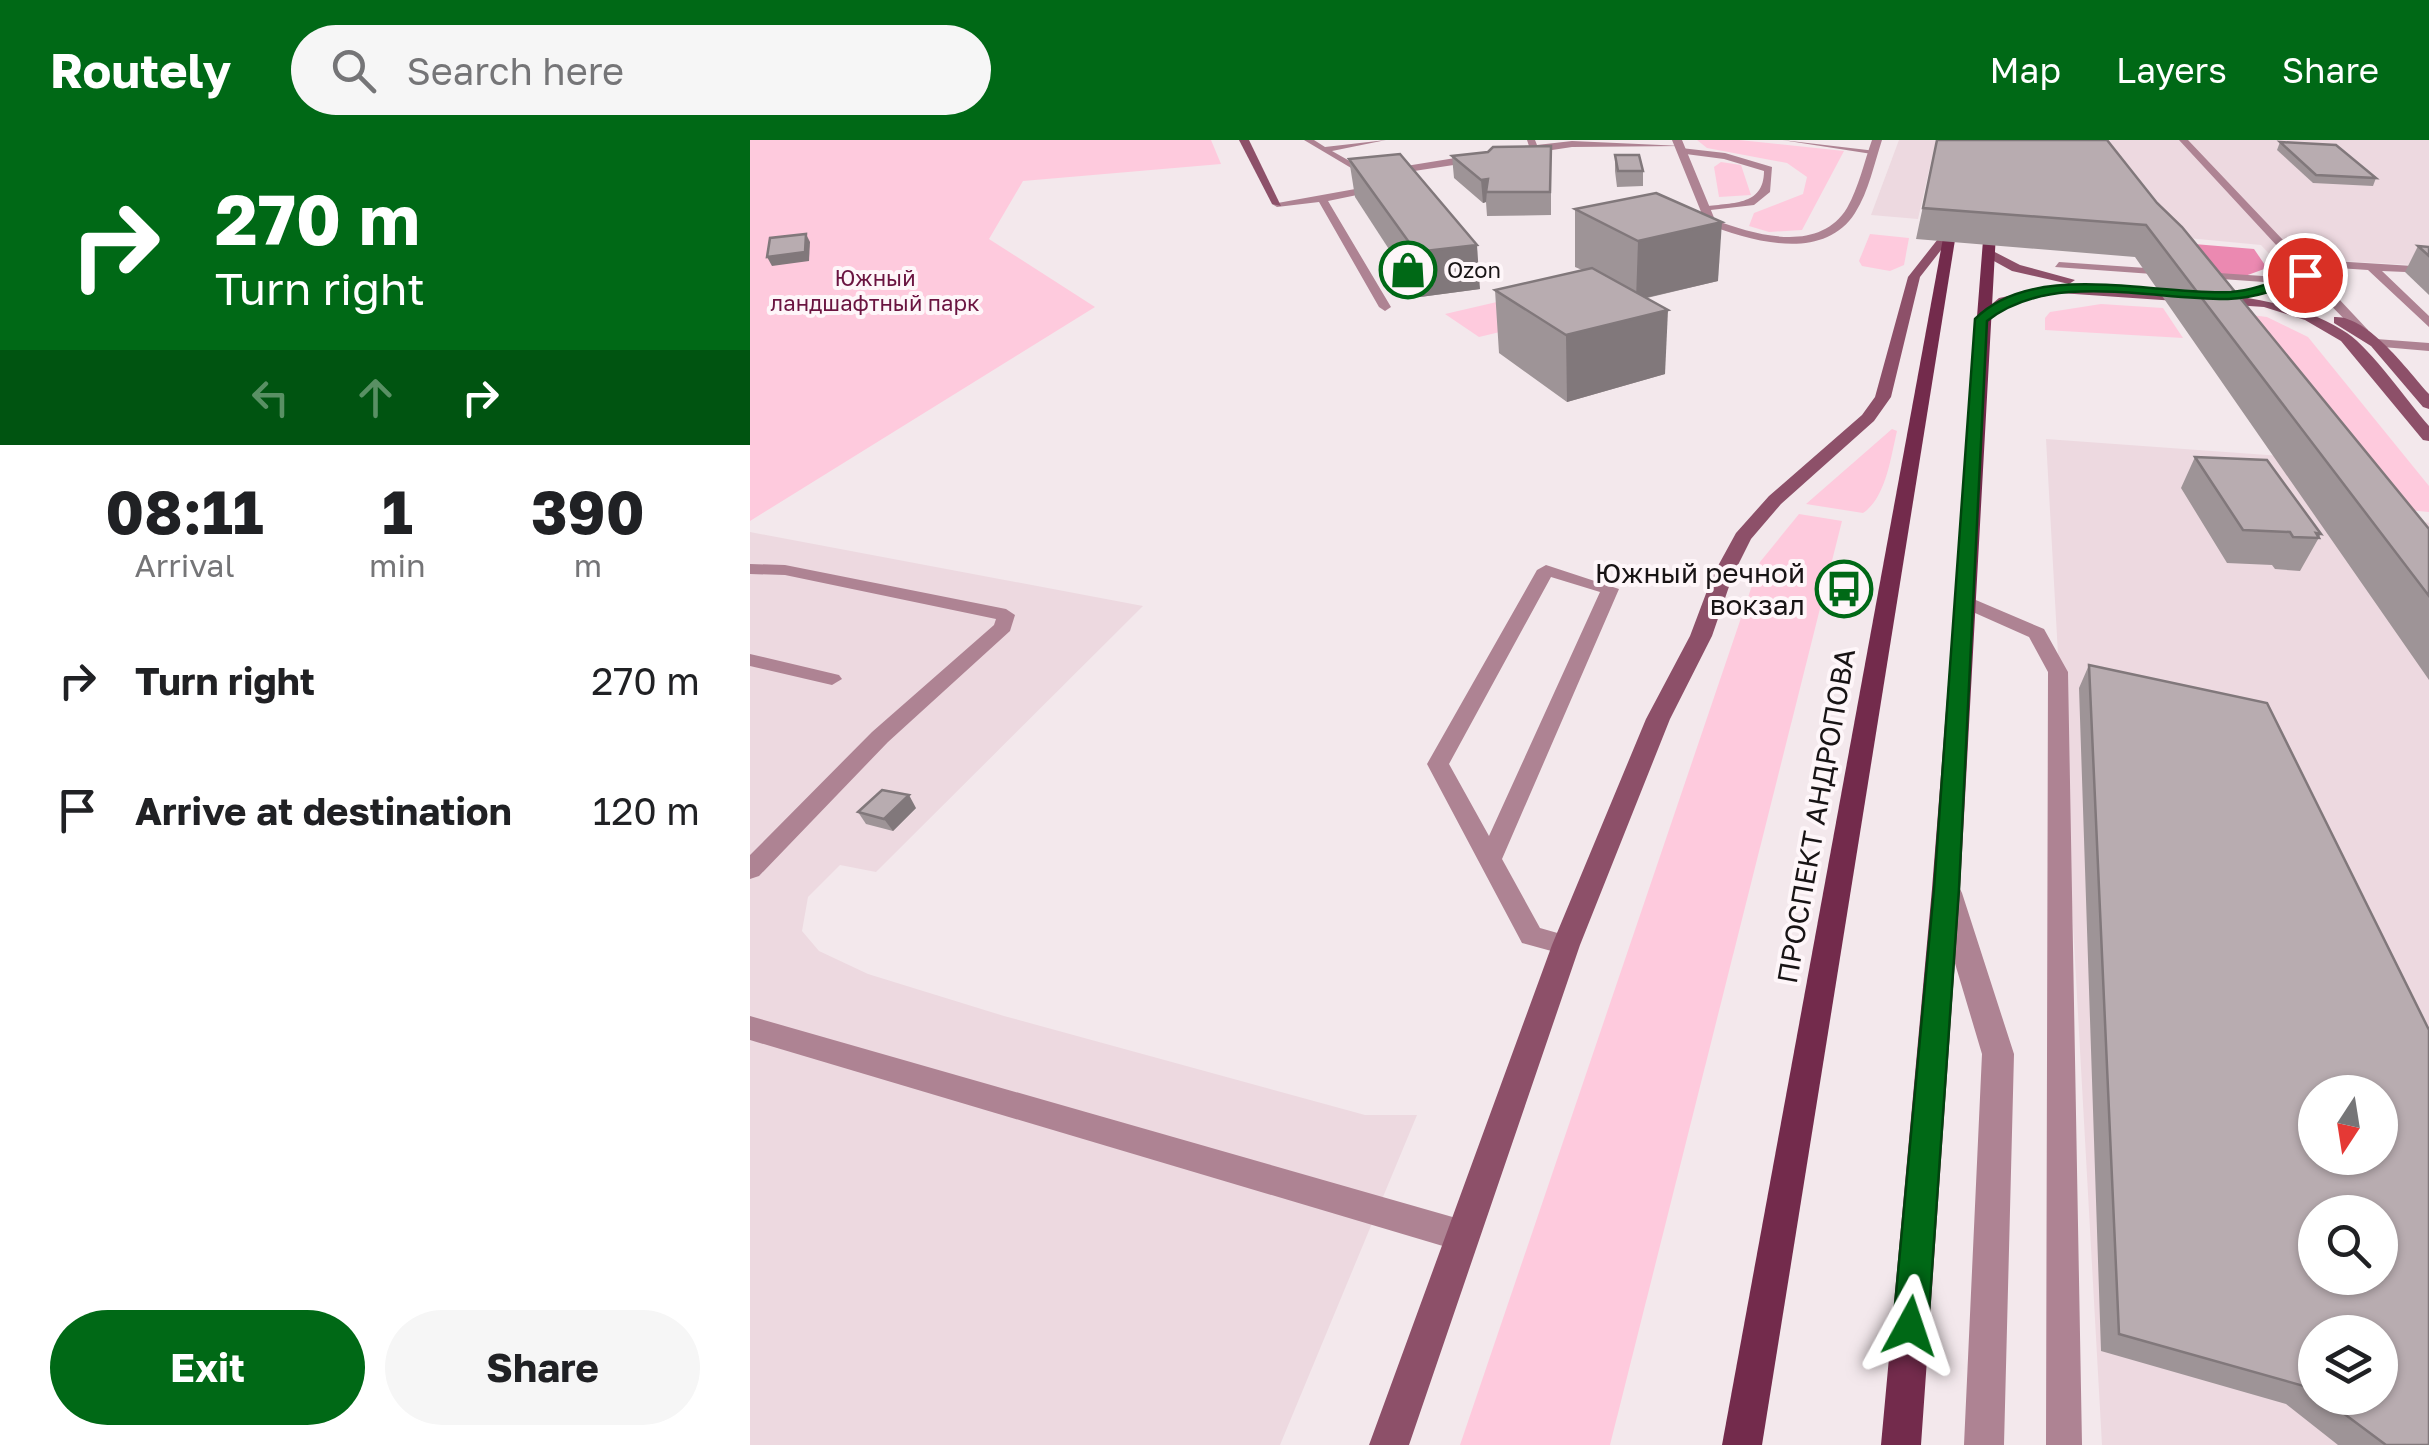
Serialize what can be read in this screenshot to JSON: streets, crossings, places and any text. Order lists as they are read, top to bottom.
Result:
{
  "streets": {
    "main road": ["ПРОСПЕКТ АНДРОПОВА"]
  },
  "parks": ["Южный ландшафтный парк"],
  "places": {
    "shop": ["Ozon"],
    "bus stop": ["Южный речной вокзал"]
  },
  "north": "bottom",
  "page": {
    "header": "Routely",
    "search": "Search here",
    "nav": ["Map", "Layers", "Share"],
    "turn": ["270 m", "Turn right"],
    "eta": [
      "08:11",
      "Arrival",
      "1",
      "min",
      "390",
      "m"
    ],
    "list": [
      {
        "name": "Turn right",
        "value": "270 m"
      },
      {
        "name": "Arrive at destination",
        "value": "120 m"
      }
    ],
    "buttons": ["Exit", "Share"]
  }
}
